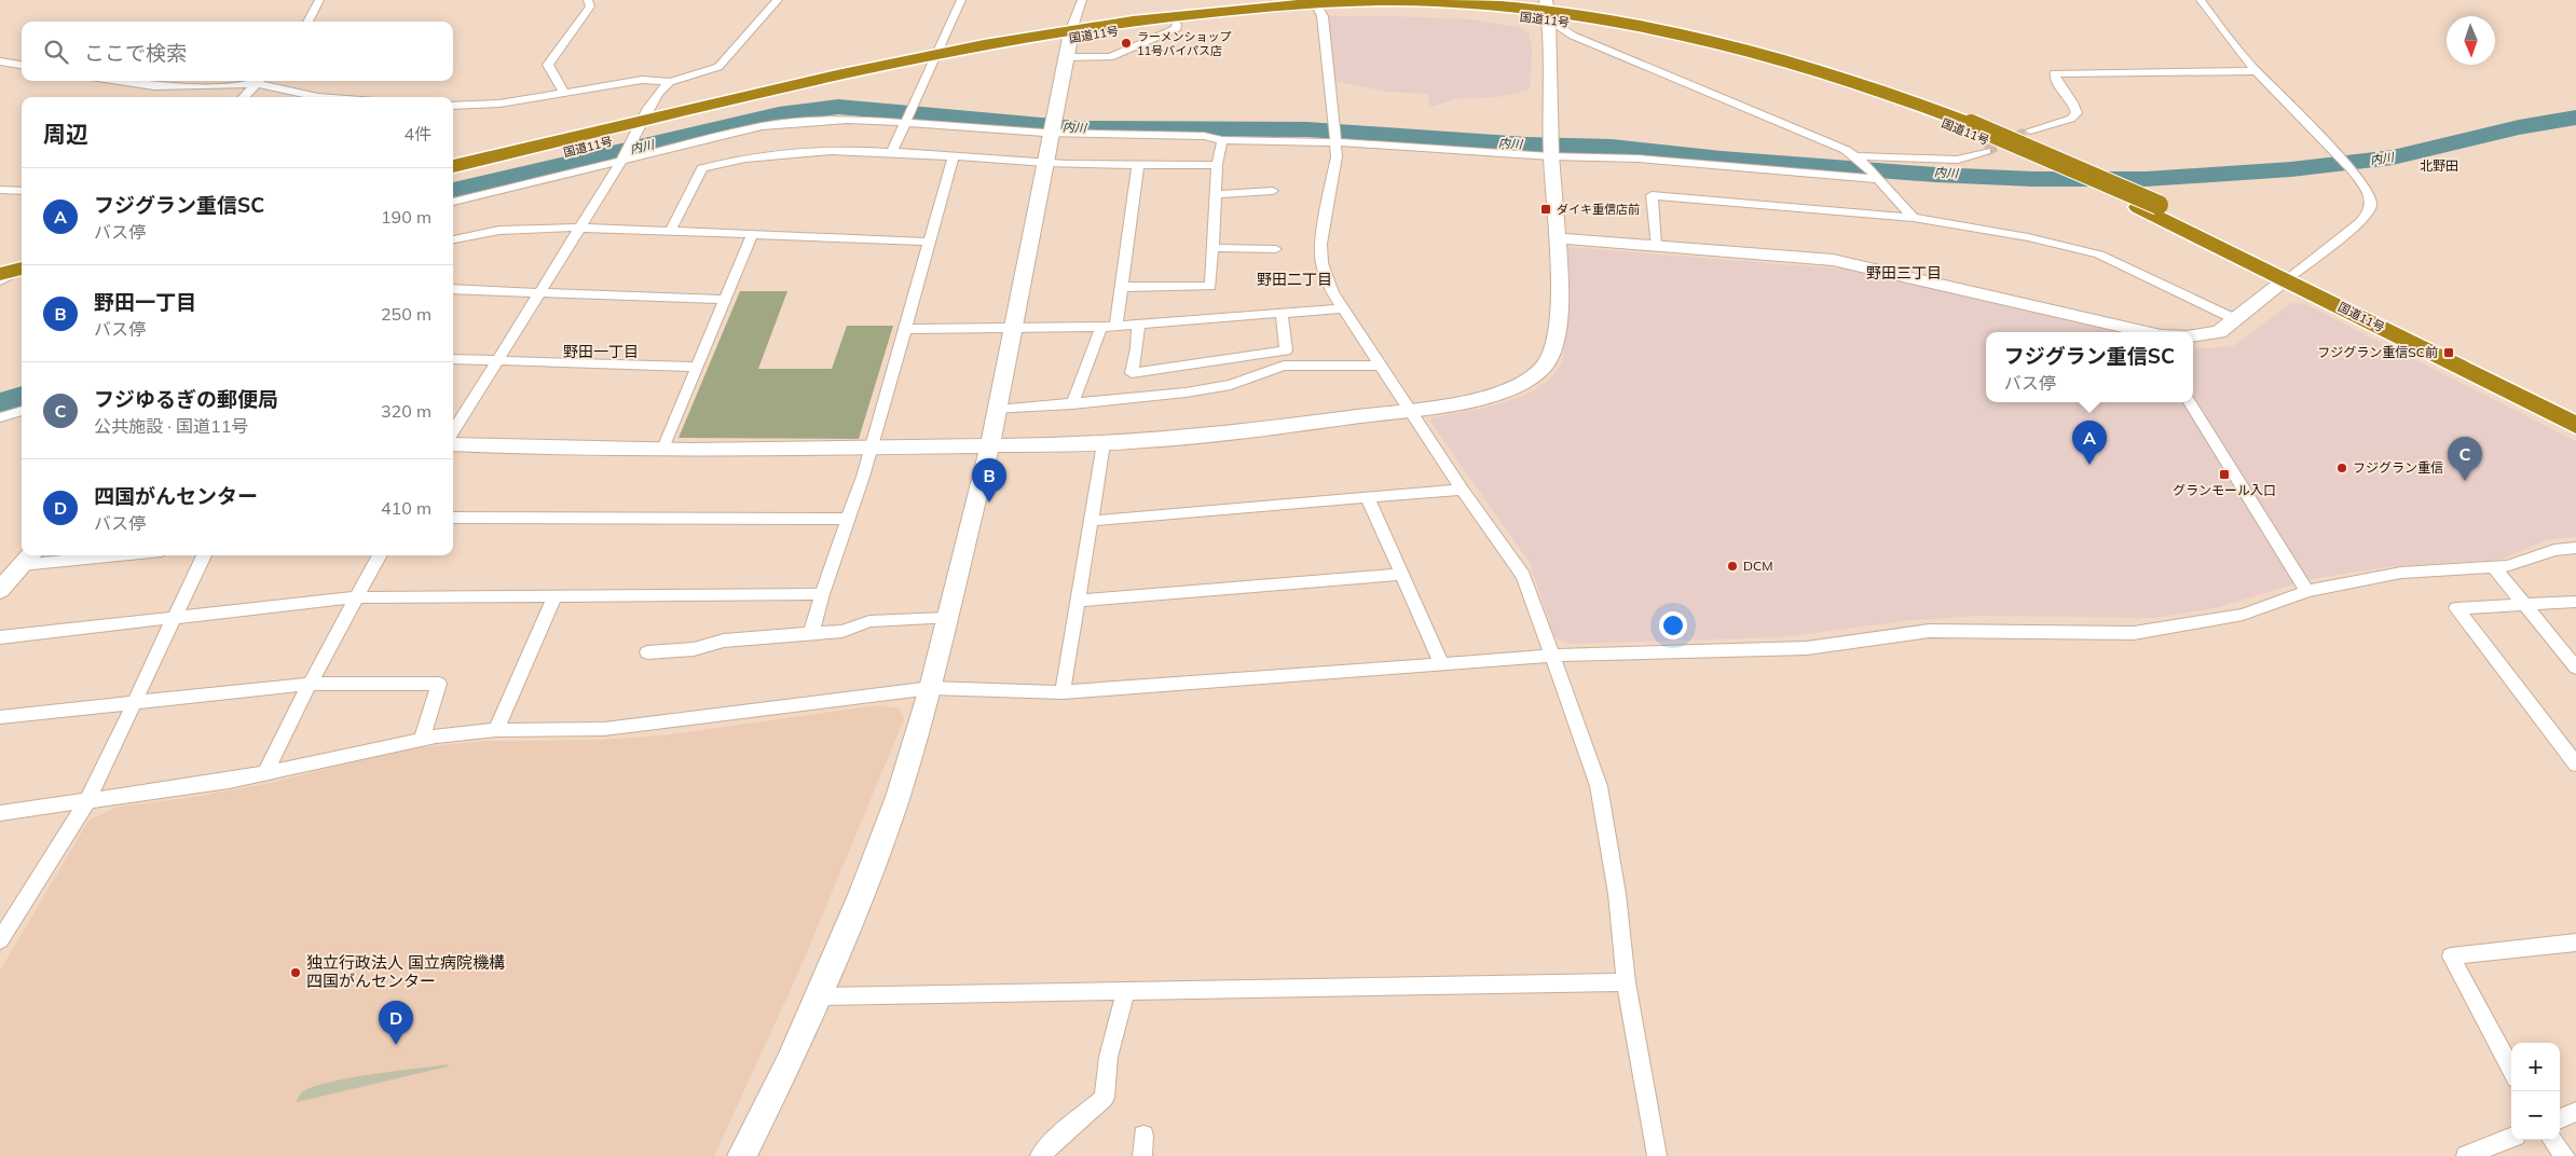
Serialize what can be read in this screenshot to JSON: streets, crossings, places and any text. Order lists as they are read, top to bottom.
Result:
{
  "streets": {
    "highway": ["国道11号"]
  },
  "districts": [
    "北野田",
    "野田三丁目",
    "野田二丁目",
    "野田一丁目"
  ],
  "water": ["内川"],
  "places": {
    "other": [
      "ラーメンショップ 11号バイパス店",
      "フジグラン重信",
      "DCM",
      "独立行政法人 国立病院機構 四国がんセンター"
    ],
    "transit": ["ダイキ重信店前", "フジグラン重信SC前", "グランモール入口"]
  },
  "north": "bottom",
  "page": {
    "search": "ここで検索",
    "heading": ["周辺", "4件"],
    "list": [
      {
        "mark": "A",
        "name": "フジグラン重信SC",
        "note": "バス停",
        "value": "190 m"
      },
      {
        "mark": "B",
        "name": "野田一丁目",
        "note": "バス停",
        "value": "250 m"
      },
      {
        "mark": "C",
        "name": "フジゆるぎの郵便局",
        "note": "公共施設 · 国道11号",
        "value": "320 m"
      },
      {
        "mark": "D",
        "name": "四国がんセンター",
        "note": "バス停",
        "value": "410 m"
      }
    ],
    "popup": ["フジグラン重信SC", "バス停"],
    "pins": [
      "A",
      "C",
      "B",
      "D"
    ],
    "map_buttons": ["+", "−"]
  }
}
